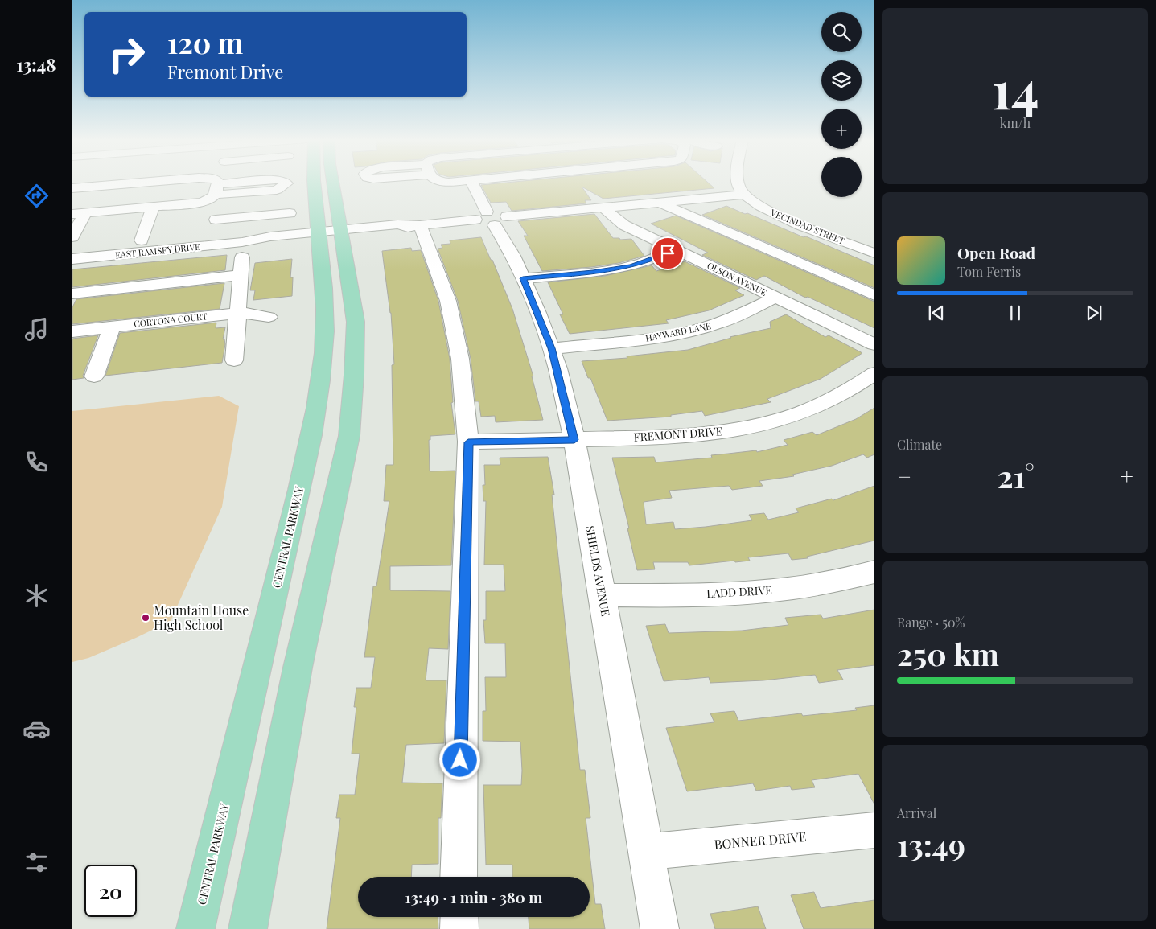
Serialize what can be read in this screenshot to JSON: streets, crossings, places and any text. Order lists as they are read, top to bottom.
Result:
{
  "streets": {
    "main road": ["CENTRAL PARKWAY"],
    "street": [
      "VECINDAD STREET",
      "EAST RAMSEY DRIVE",
      "OLSON AVENUE",
      "CORTONA COURT",
      "HAYWARD LANE",
      "FREMONT DRIVE",
      "SHIELDS AVENUE",
      "LADD DRIVE",
      "BONNER DRIVE"
    ]
  },
  "crossings": [
    ["VECINDAD STREET", "EAST RAMSEY DRIVE"],
    ["EAST RAMSEY DRIVE", "OLSON AVENUE"],
    ["EAST RAMSEY DRIVE", "CENTRAL PARKWAY"],
    ["EAST RAMSEY DRIVE", "SHIELDS AVENUE"],
    ["OLSON AVENUE", "HAYWARD LANE"],
    ["HAYWARD LANE", "SHIELDS AVENUE"],
    ["FREMONT DRIVE", "SHIELDS AVENUE"],
    ["SHIELDS AVENUE", "LADD DRIVE"],
    ["SHIELDS AVENUE", "BONNER DRIVE"]
  ],
  "places": ["Mountain House High School"],
  "page": {
    "tabs": "13:48",
    "tile": [
      ["14", "km/h"],
      "Climate",
      ["Range · 50%", "250 km"],
      ["Arrival", "13:49"]
    ],
    "map_buttons": ["+", "−"],
    "turn": ["120 m", "Fremont Drive"],
    "song": ["Open Road", "Tom Ferris"],
    "heat": ["−", "21°", "+"],
    "limit": "20",
    "trip": "13:49 · 1 min · 380 m"
  }
}
